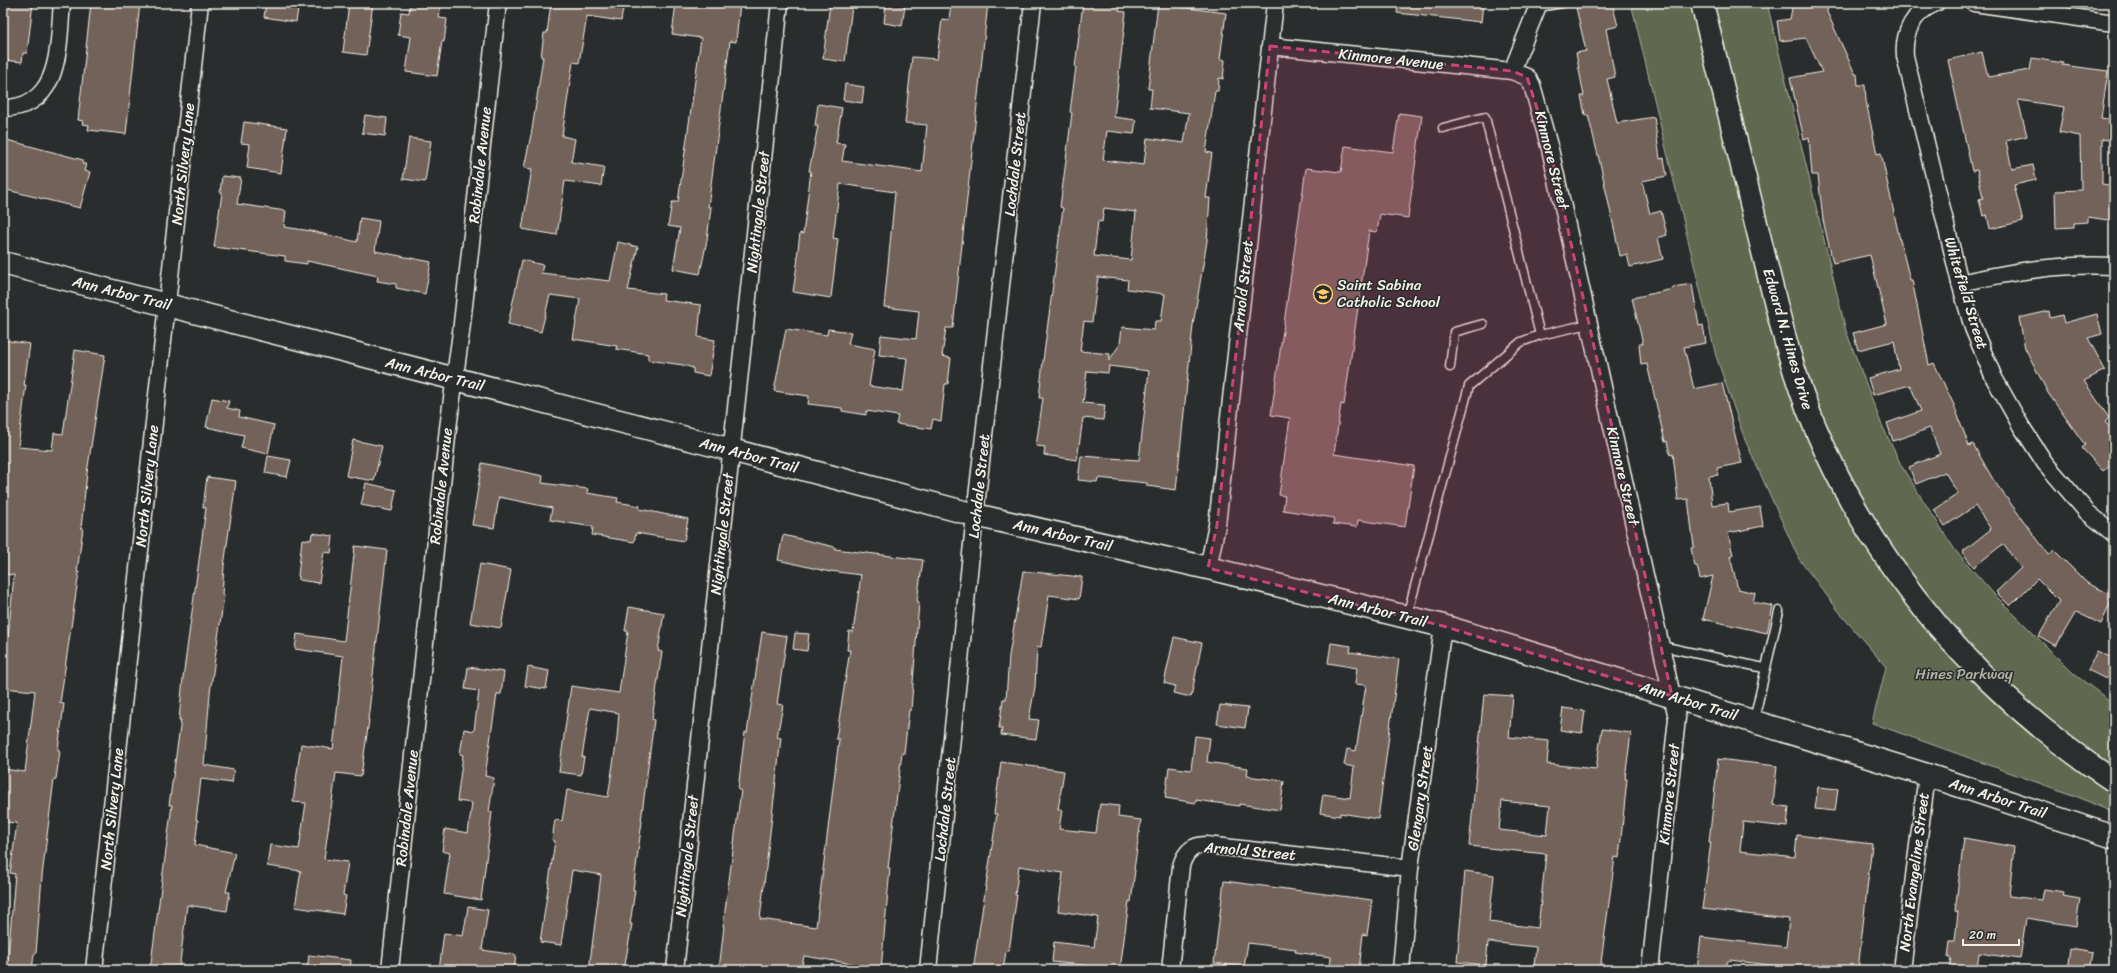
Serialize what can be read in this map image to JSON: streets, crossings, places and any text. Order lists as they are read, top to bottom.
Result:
{
  "streets": {
    "street": [
      "Kinmore Avenue",
      "Kinmore Street",
      "North Silvery Lane",
      "Lochdale Street",
      "Robindale Avenue",
      "Nightingale Street",
      "Arnold Street",
      "Ann Arbor Trail",
      "Whitefield Street",
      "Edward N. Hines Drive",
      "Glengary Street",
      "North Evangeline Street"
    ]
  },
  "crossings": [
    ["Kinmore Avenue", "Kinmore Street"],
    ["Kinmore Avenue", "Arnold Street"],
    ["Kinmore Street", "Ann Arbor Trail"],
    ["North Silvery Lane", "Ann Arbor Trail"],
    ["Lochdale Street", "Ann Arbor Trail"],
    ["Robindale Avenue", "Ann Arbor Trail"],
    ["Nightingale Street", "Ann Arbor Trail"],
    ["Arnold Street", "Ann Arbor Trail"],
    ["Arnold Street", "Glengary Street"],
    ["Ann Arbor Trail", "Glengary Street"],
    ["Ann Arbor Trail", "North Evangeline Street"]
  ],
  "parks": ["Hines Parkway"],
  "places": {
    "school or university": ["Saint Sabina Catholic School"]
  },
  "scale_bar": "20 m"
}
